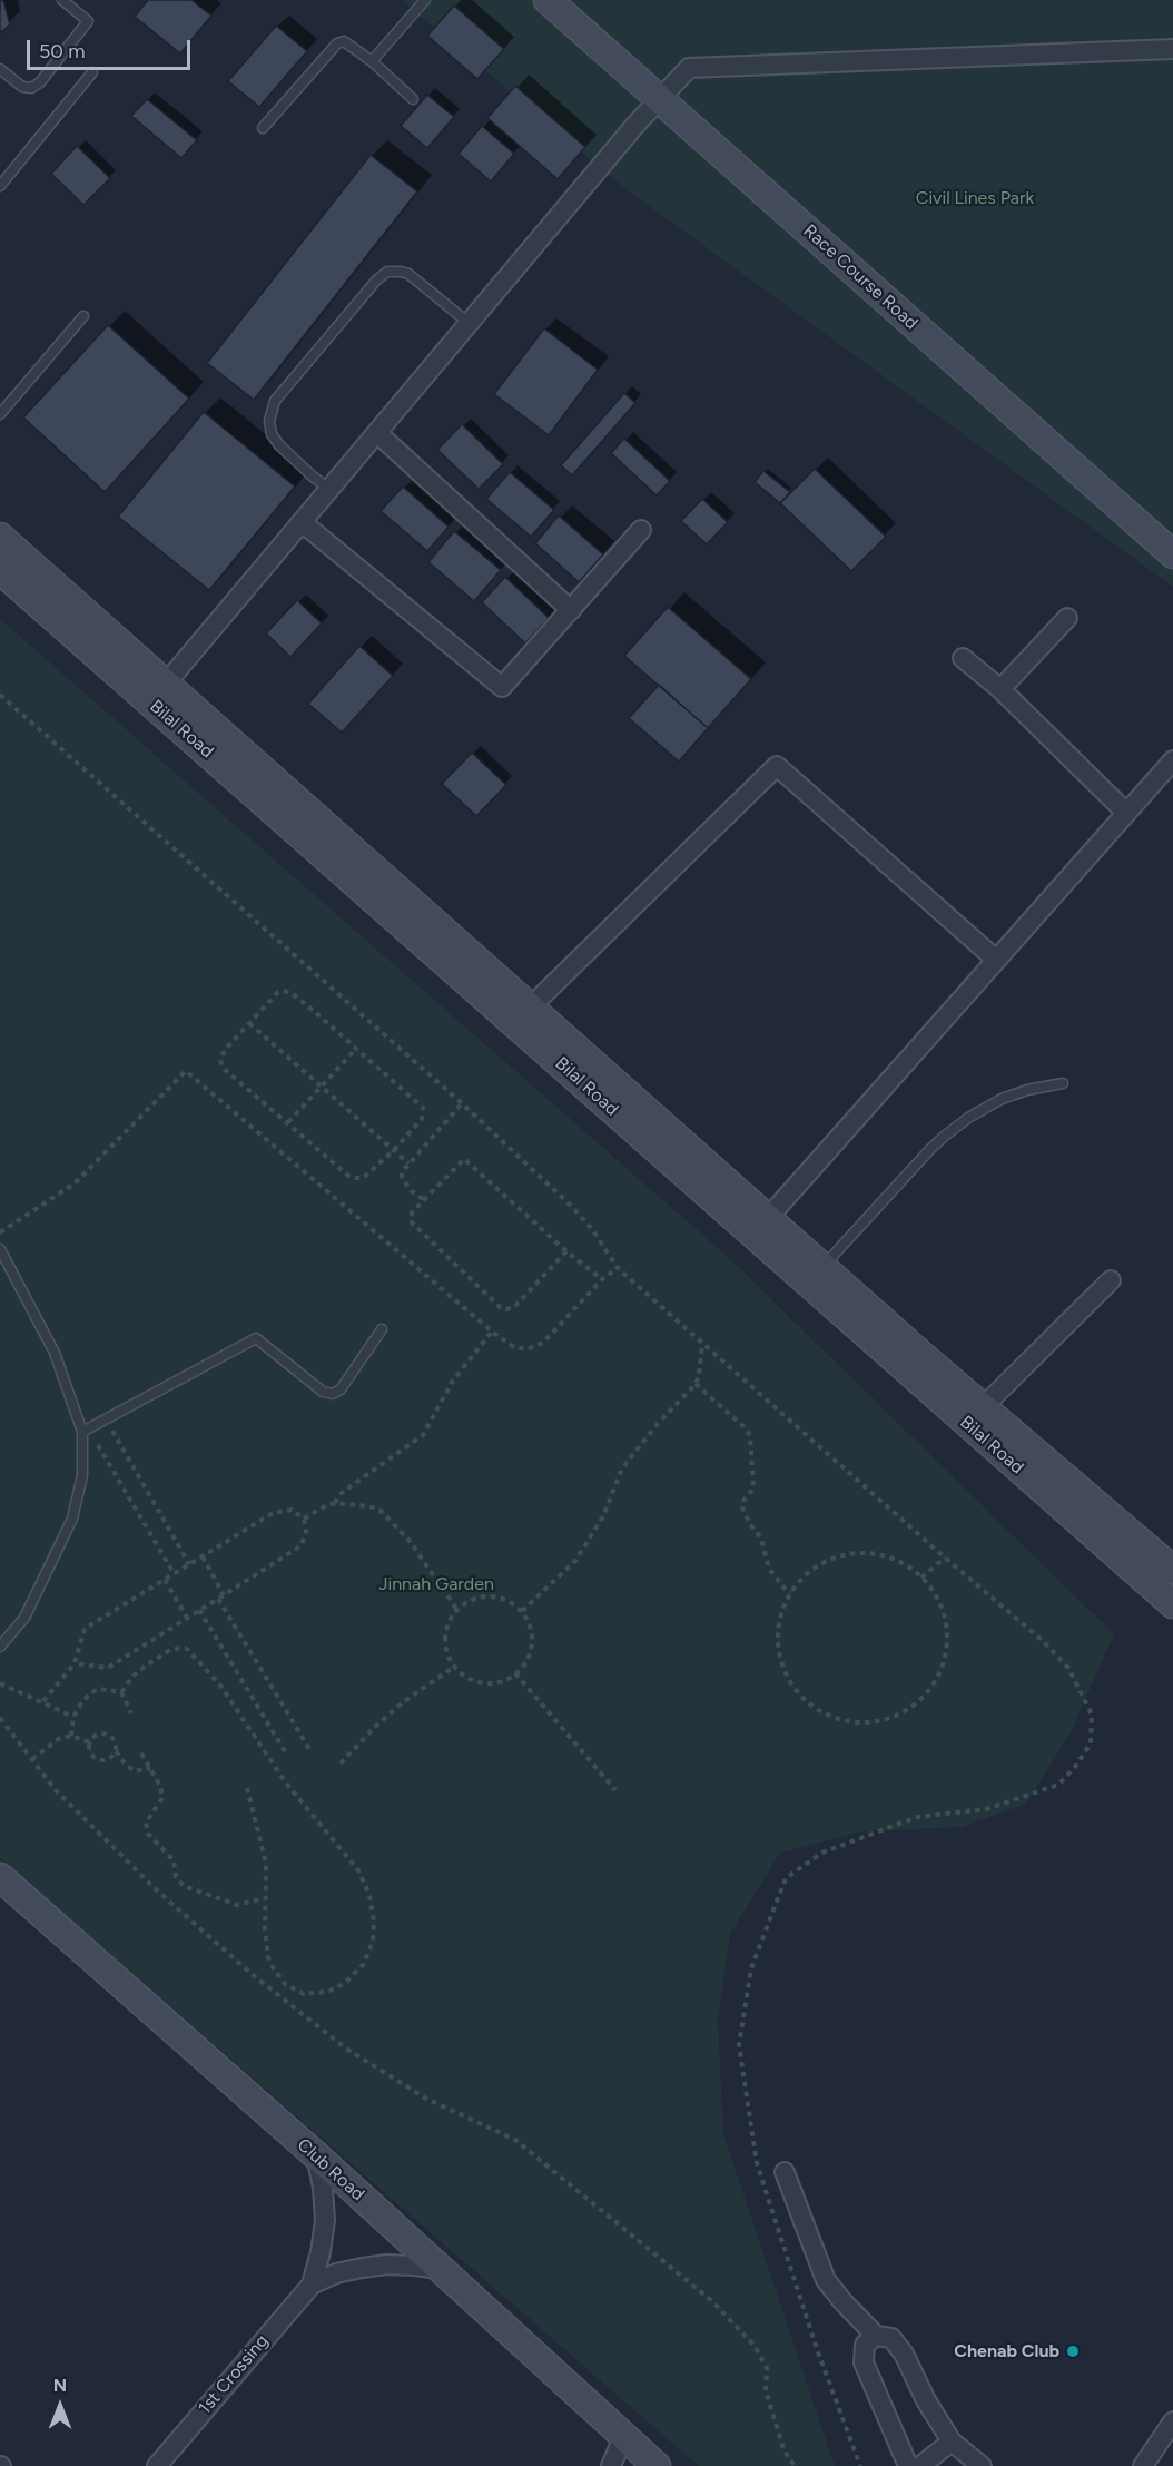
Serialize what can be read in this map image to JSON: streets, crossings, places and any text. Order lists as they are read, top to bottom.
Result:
{
  "streets": {
    "main road": ["Race Course Road", "Bilal Road", "Club Road"],
    "street": ["1st Crossing"]
  },
  "crossings": [
    ["Club Road", "1st Crossing"]
  ],
  "parks": ["Civil Lines Park", "Jinnah Garden"],
  "places": ["Chenab Club"],
  "scale_bar": "50 m",
  "north": "top"
}
